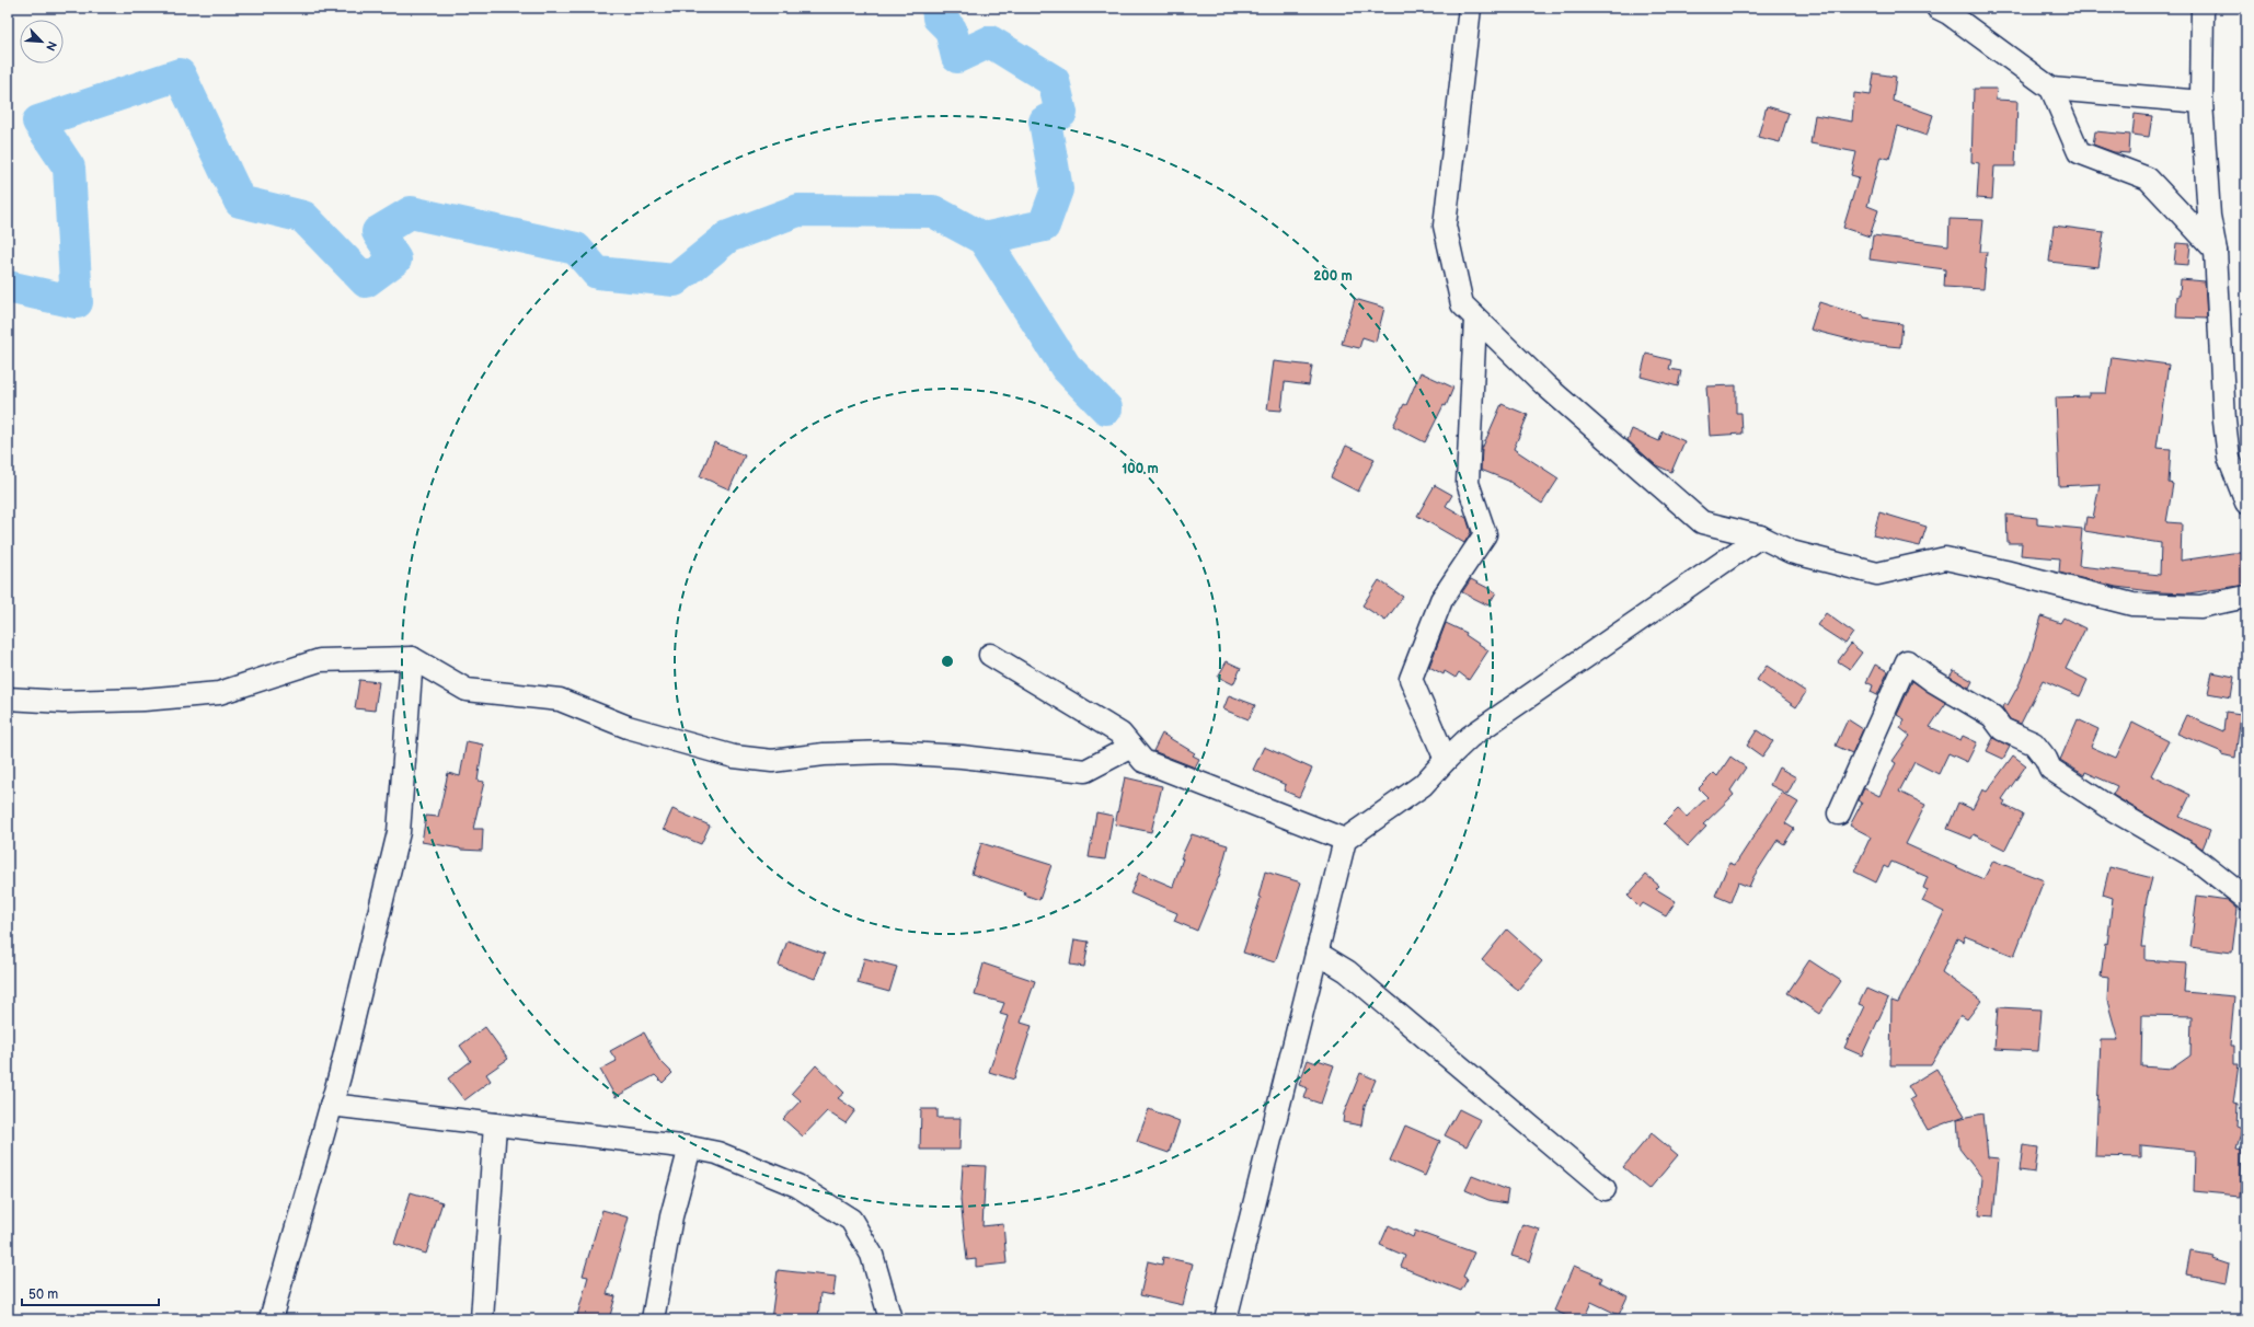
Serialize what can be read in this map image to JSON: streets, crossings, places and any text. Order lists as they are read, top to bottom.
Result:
{
  "scale_bar": "50 m",
  "north": "bottom right",
  "rings": ["200 m", "100 m"]
}
